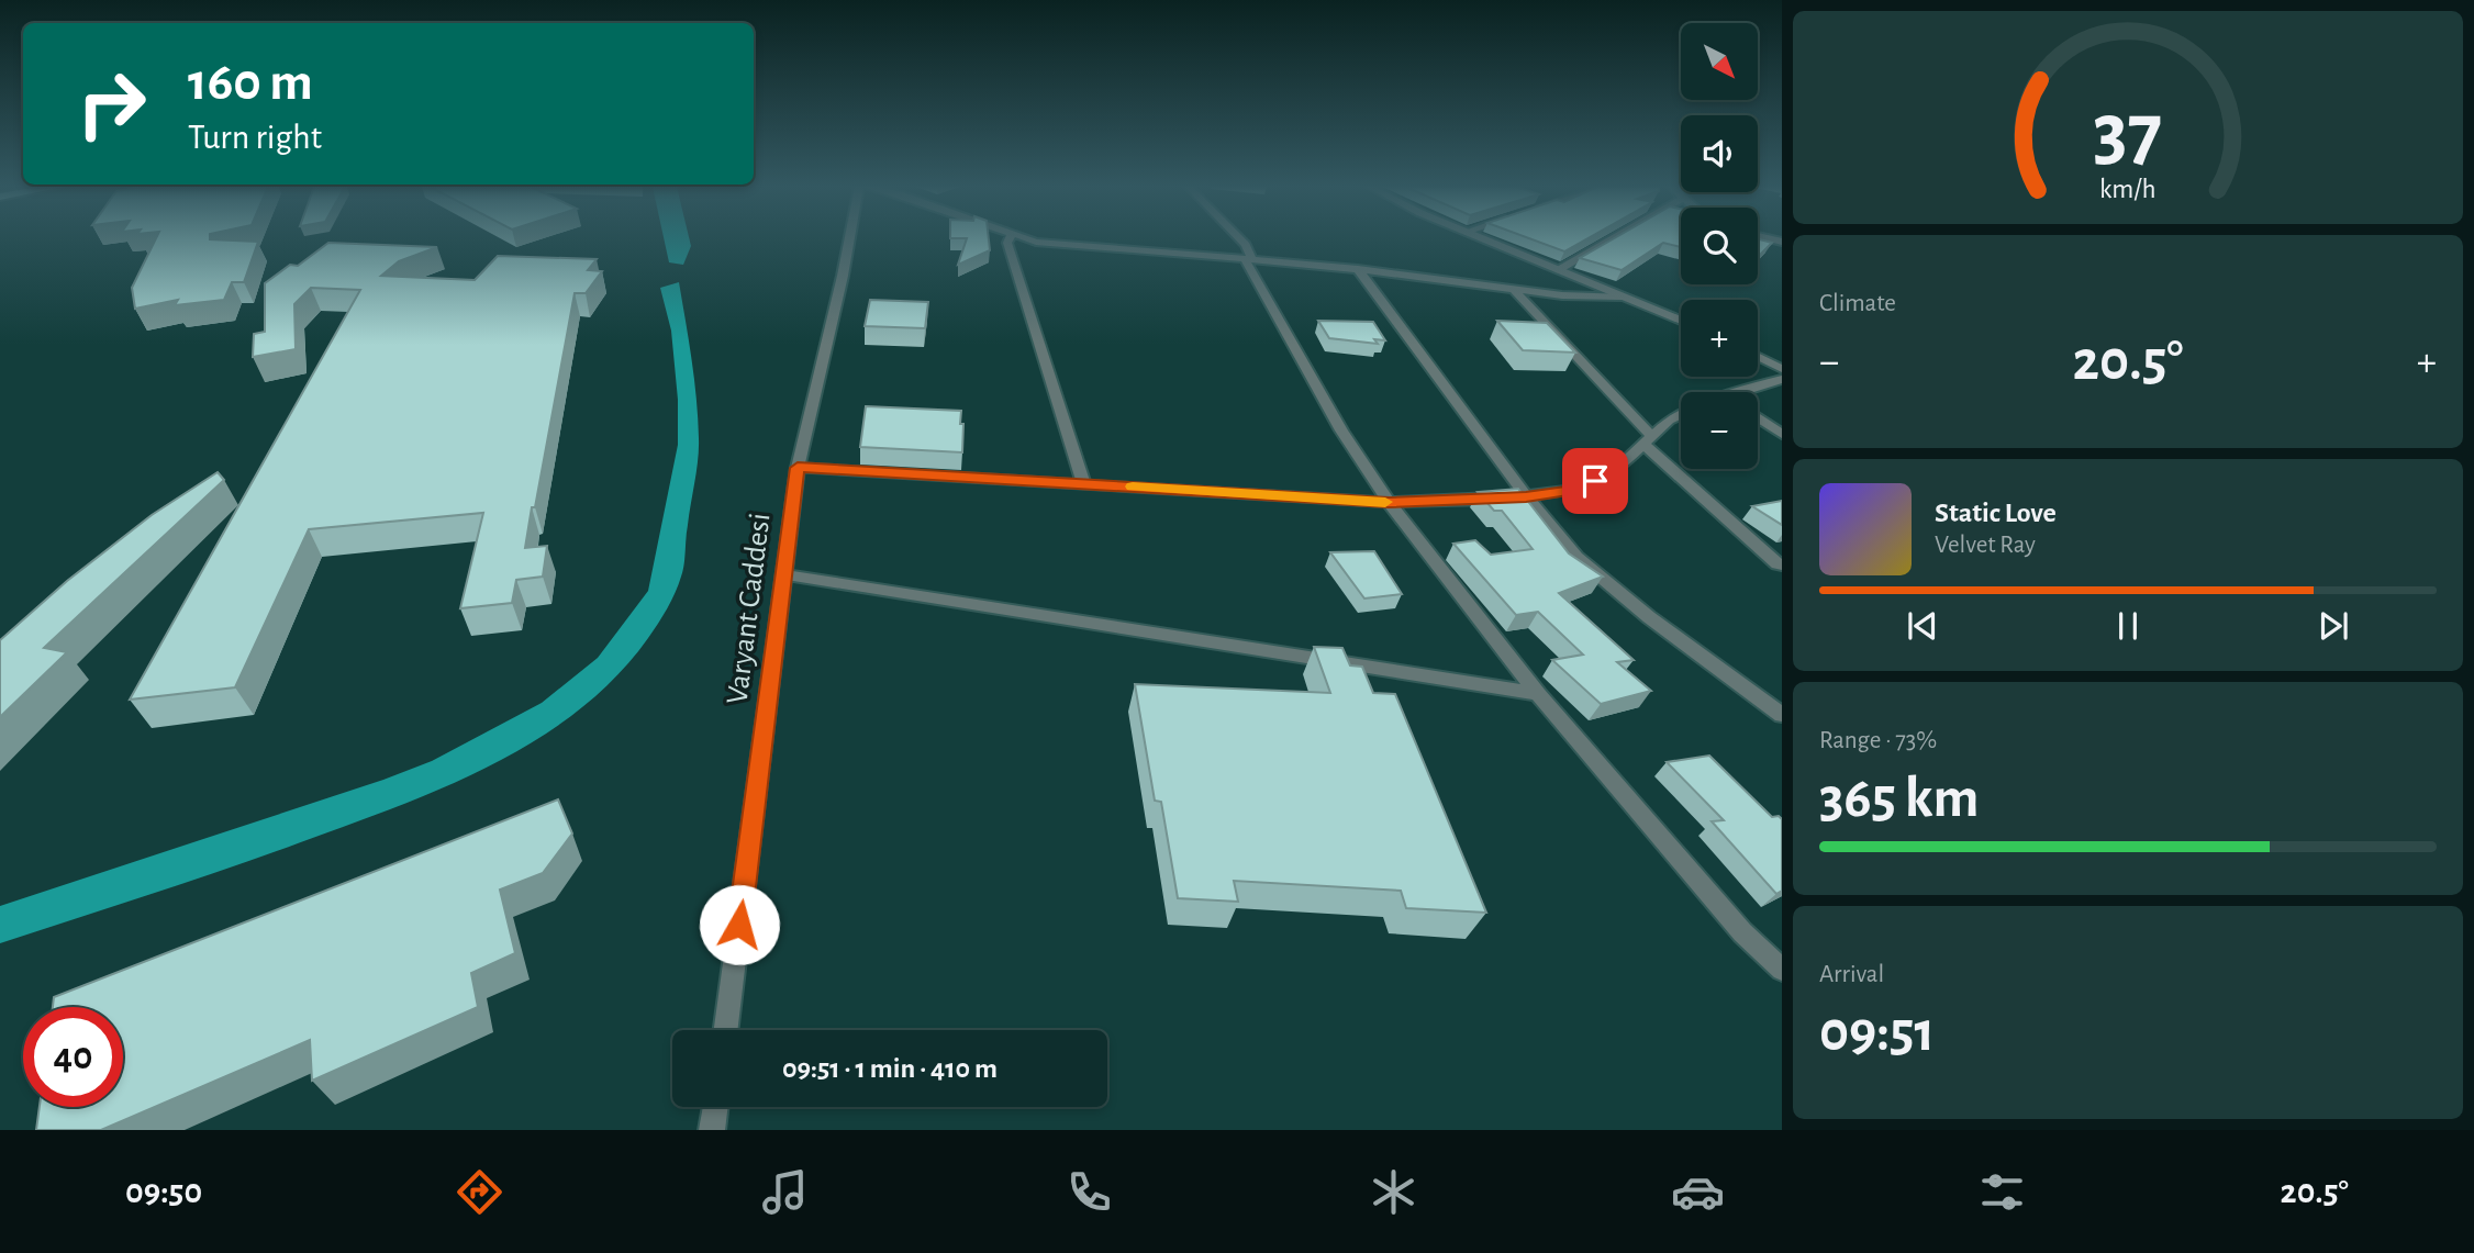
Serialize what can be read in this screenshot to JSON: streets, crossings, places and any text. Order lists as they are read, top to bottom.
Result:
{
  "streets": {
    "street": ["Varyant Caddesi"]
  },
  "north": "bottom right",
  "page": {
    "map_buttons": ["+", "−"],
    "turn": ["160 m", "Turn right"],
    "tile": [
      "Climate",
      ["Range · 73%", "365 km"],
      ["Arrival", "09:51"]
    ],
    "heat": ["−", "20.5°", "+"],
    "song": ["Static Love", "Velvet Ray"],
    "limit": "40",
    "trip": "09:51 · 1 min · 410 m",
    "tabs": ["09:50", "20.5°"],
    "gauge": ["37", "km/h"]
  }
}
